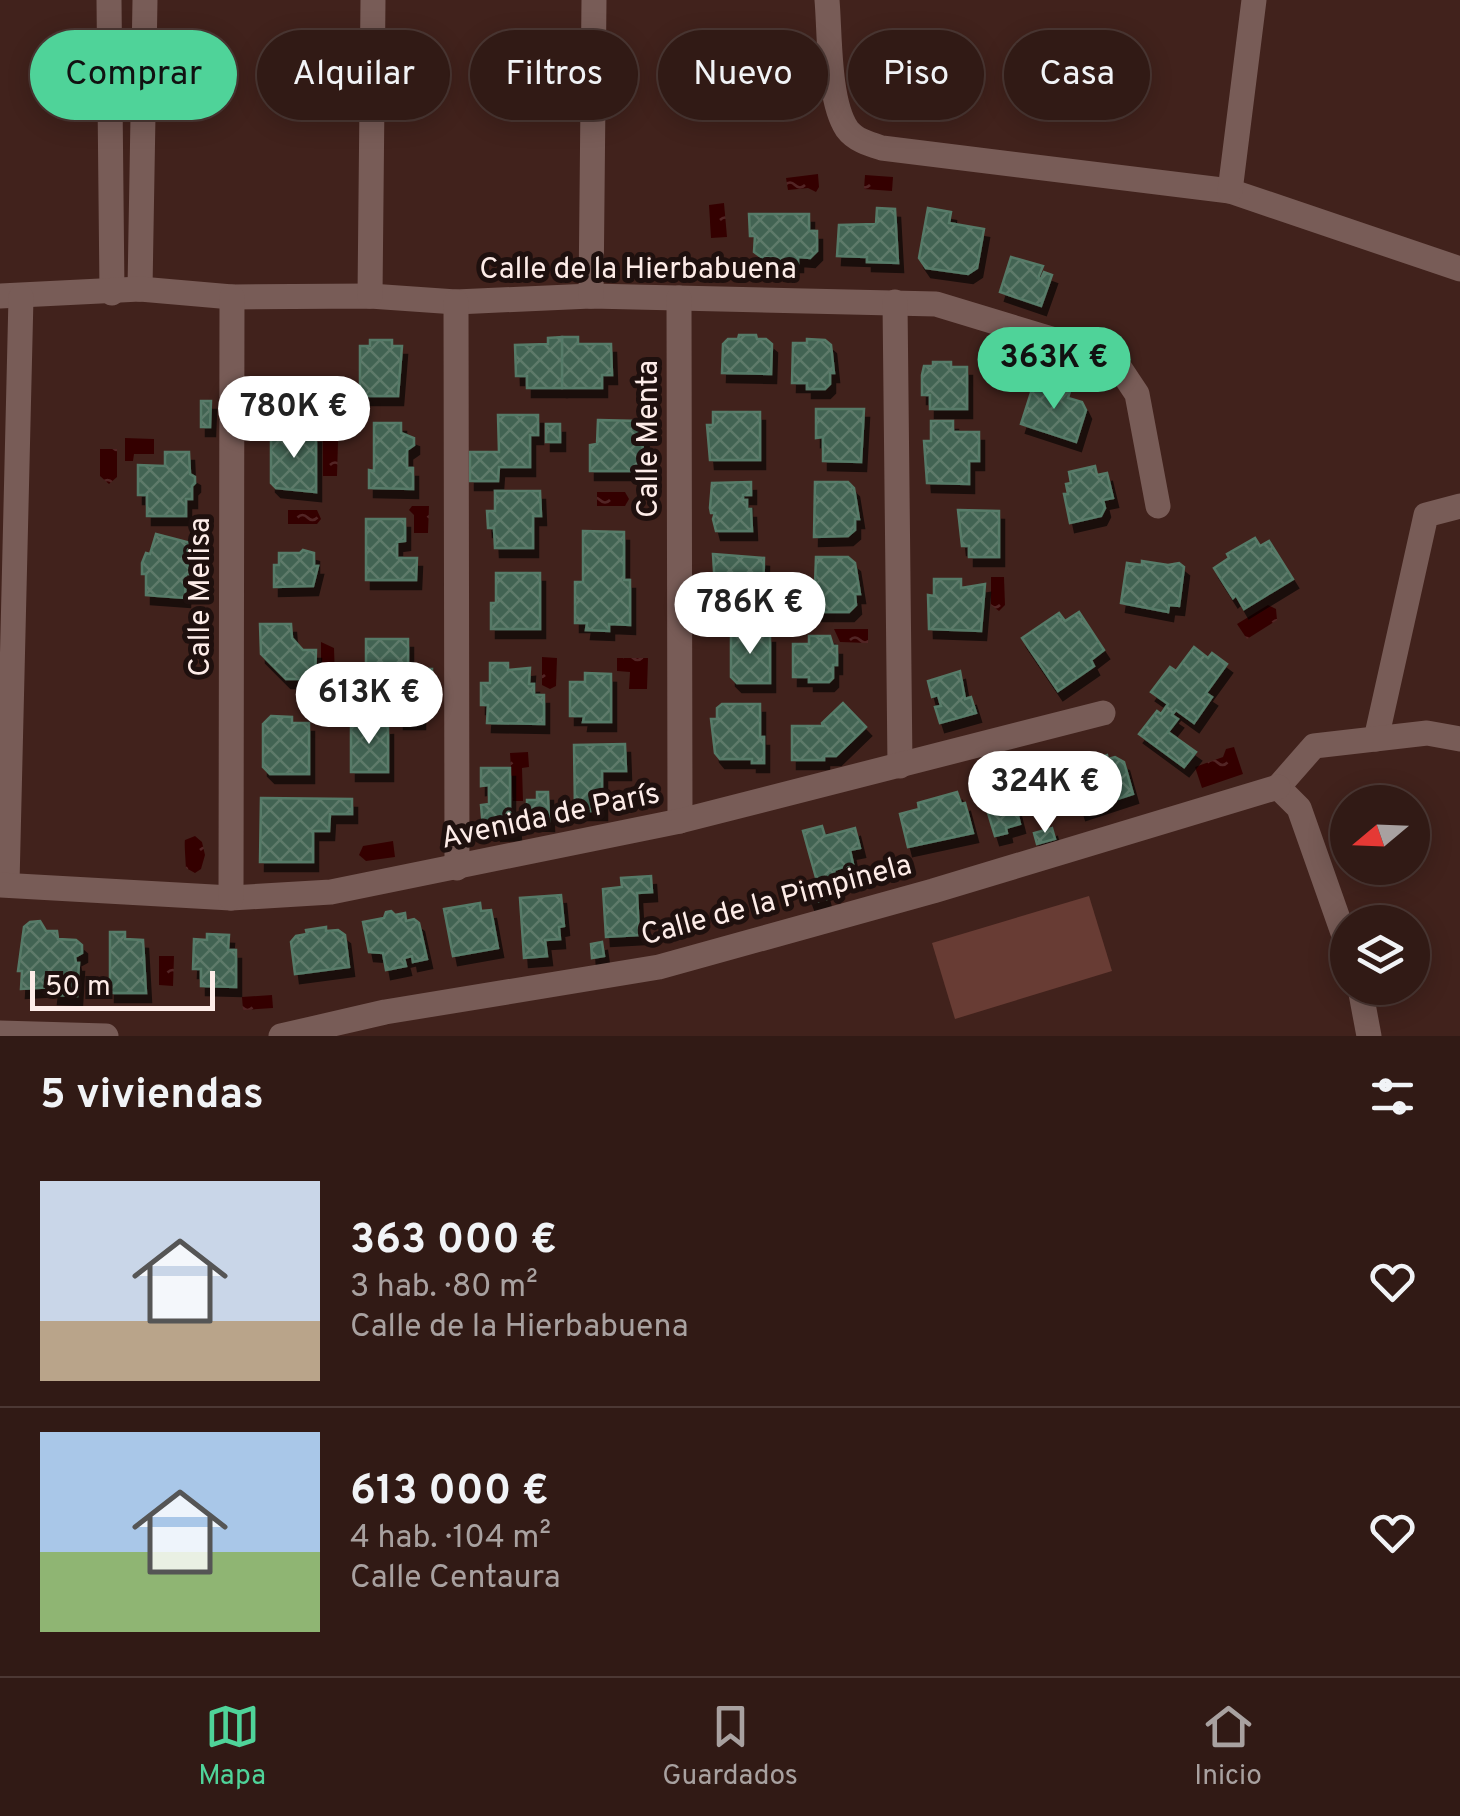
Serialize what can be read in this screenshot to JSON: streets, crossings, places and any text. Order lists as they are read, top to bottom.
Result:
{
  "streets": {
    "street": [
      "Calle de la Hierbabuena",
      "Calle Menta",
      "Calle Melisa",
      "Avenida de París",
      "Calle de la Pimpinela"
    ]
  },
  "crossings": [
    ["Calle de la Hierbabuena", "Calle Menta"],
    ["Calle de la Hierbabuena", "Calle Melisa"],
    ["Calle Menta", "Avenida de París"],
    ["Calle Melisa", "Avenida de París"]
  ],
  "scale_bar": "50 m",
  "north": "left",
  "page": {
    "chip": [
      "Comprar",
      "Alquilar",
      "Filtros",
      "Nuevo",
      "Piso",
      "Casa"
    ],
    "price": [
      "363K €",
      "780K €",
      "786K €",
      "613K €",
      "324K €"
    ],
    "scale": "50 m",
    "heading": "5 viviendas",
    "list": [
      {
        "name": "363 000 €",
        "note": "3 hab. · 80 m² · Calle de la Hierbabuena"
      },
      {
        "name": "613 000 €",
        "note": "4 hab. · 104 m² · Calle Centaura"
      }
    ],
    "tabs": ["Mapa", "Guardados", "Inicio"]
  }
}
